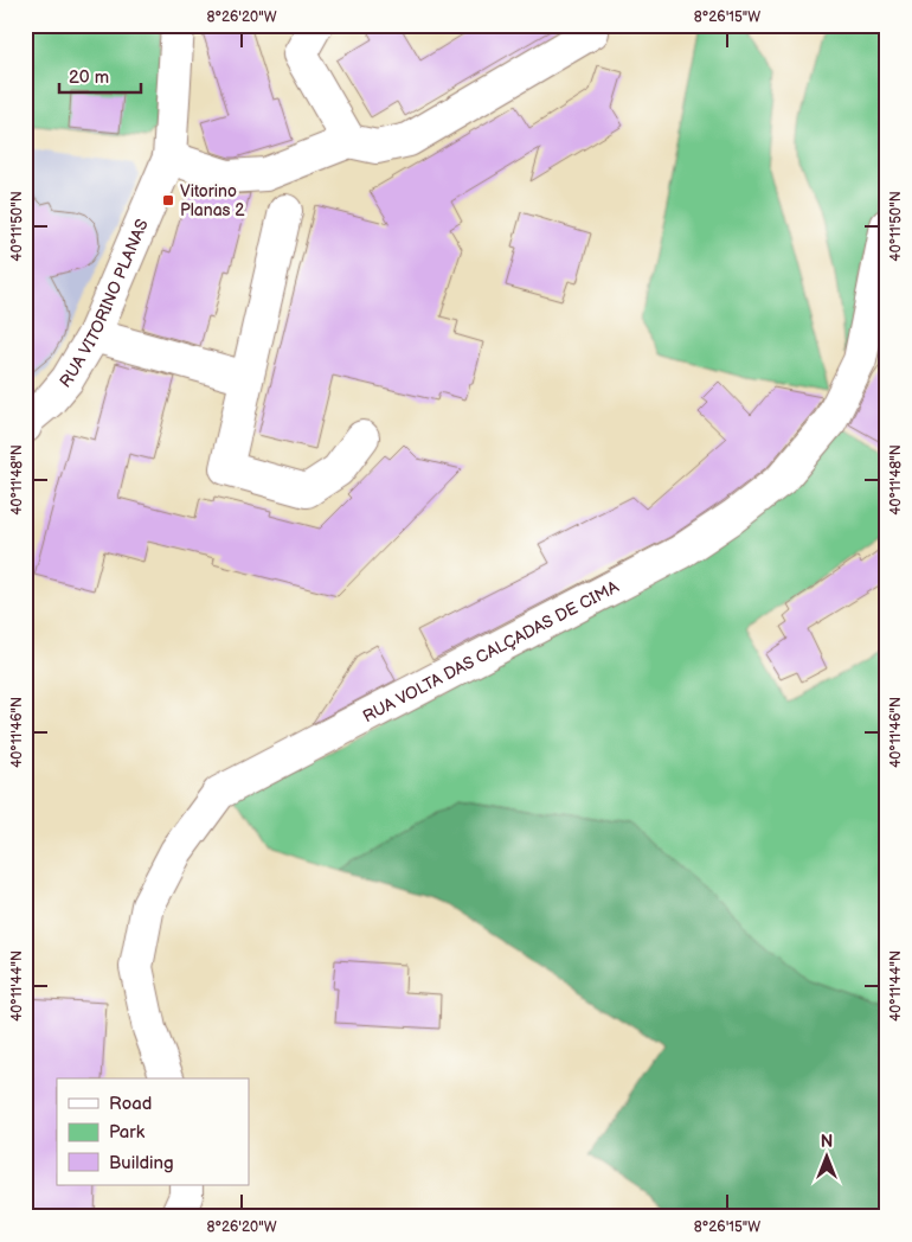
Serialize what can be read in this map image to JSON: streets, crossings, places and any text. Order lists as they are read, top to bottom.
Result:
{
  "streets": {
    "street": ["RUA VITORINO PLANAS", "RUA VOLTA DAS CALÇADAS DE CIMA"]
  },
  "places": {
    "transit": ["Vitorino Planas 2"]
  },
  "legend": ["Road", "Park", "Building"],
  "scale_bar": "20 m",
  "north": "top",
  "coordinates": [
    "8°26'20\"W",
    "8°26'15\"W",
    "40°11'50\"N",
    "40°11'48\"N",
    "40°11'46\"N",
    "40°11'44\"N"
  ]
}
